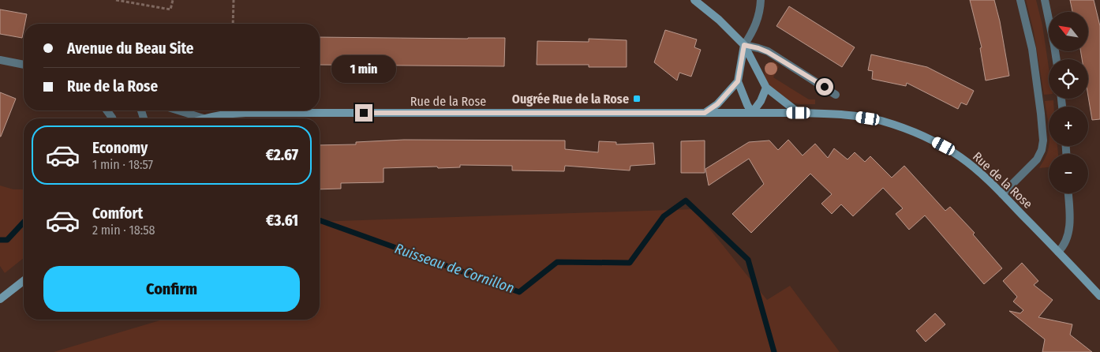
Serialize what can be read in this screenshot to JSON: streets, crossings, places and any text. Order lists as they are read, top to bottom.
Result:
{
  "streets": {
    "main road": ["Rue de la Rose"]
  },
  "water": ["Ruisseau de Cornillon"],
  "places": {
    "transit": ["Ougrée Rue de la Rose"]
  },
  "north": "top left",
  "page": {
    "map_buttons": ["+", "−"],
    "banner": ["Avenue du Beau Site", "Rue de la Rose"],
    "bubble": "1 min",
    "list": [
      {
        "name": "Economy",
        "note": "1 min · 18:57",
        "value": "€2.67"
      },
      {
        "name": "Comfort",
        "note": "2 min · 18:58",
        "value": "€3.61"
      }
    ],
    "buttons": "Confirm"
  }
}
